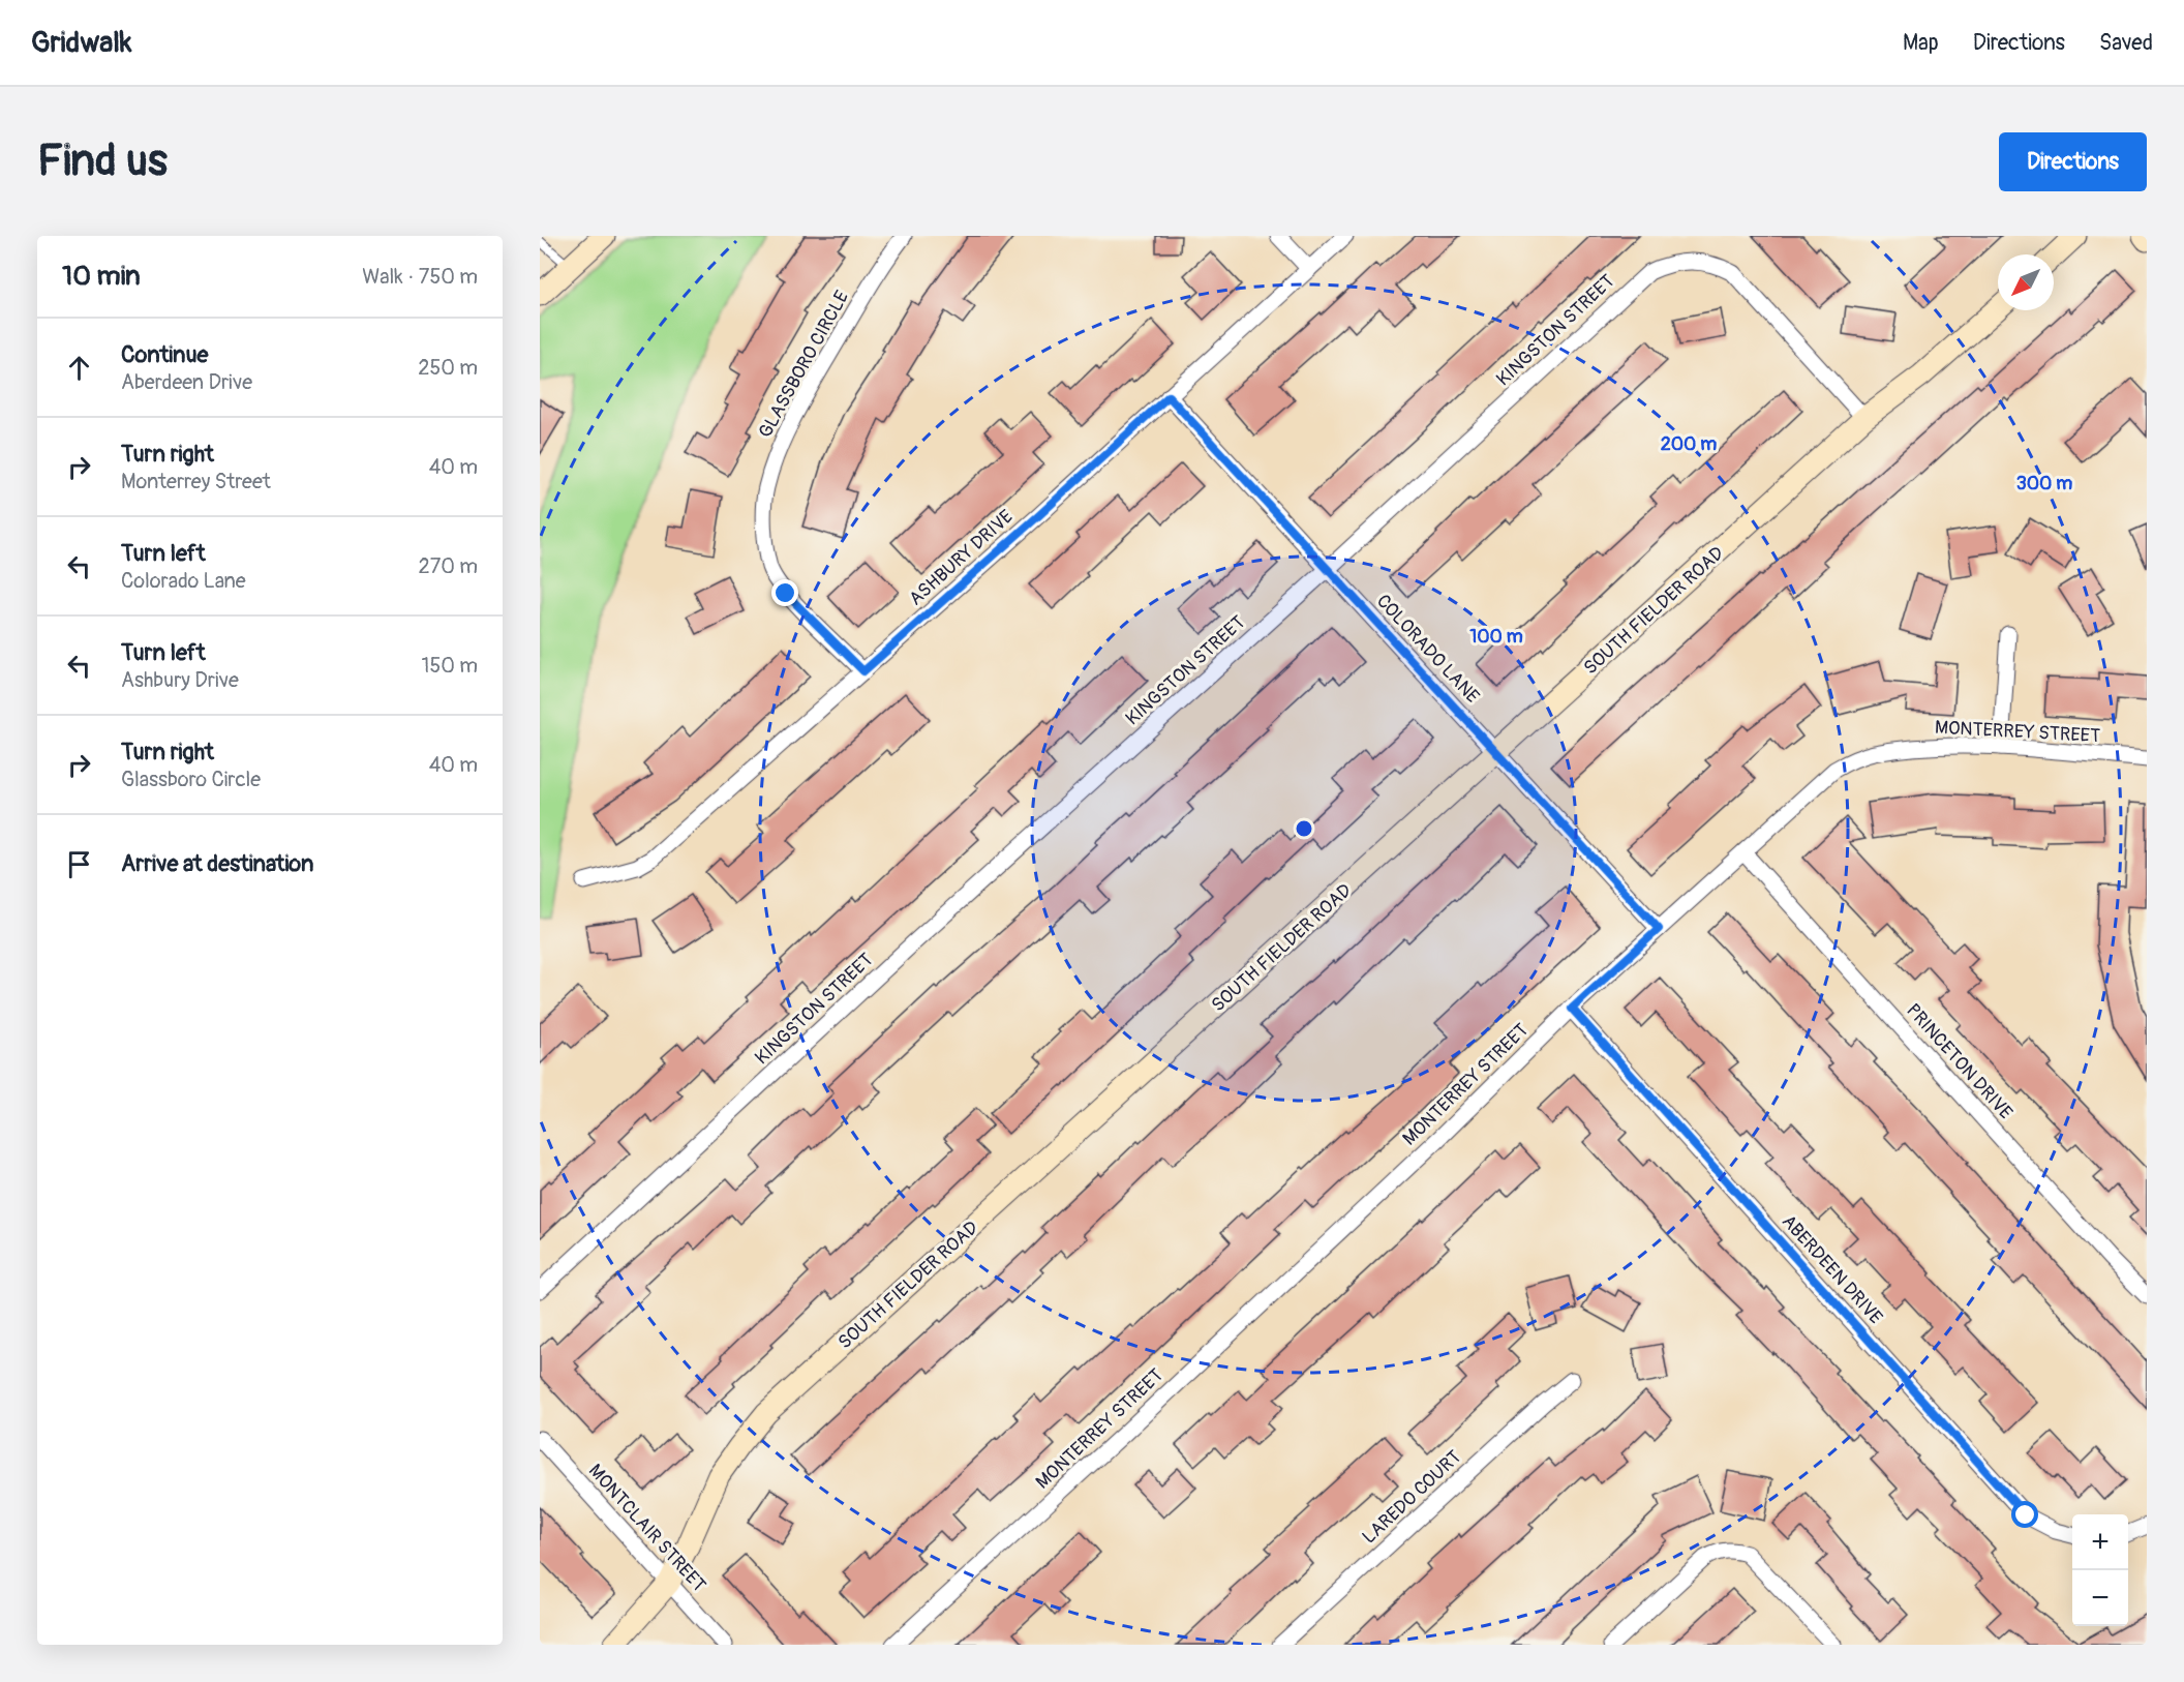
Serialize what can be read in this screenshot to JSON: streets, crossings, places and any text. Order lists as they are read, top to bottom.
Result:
{
  "streets": {
    "street": [
      "KINGSTON STREET",
      "GLASSBORO CIRCLE",
      "ASHBURY DRIVE",
      "SOUTH FIELDER ROAD",
      "COLORADO LANE",
      "MONTERREY STREET",
      "PRINCETON DRIVE",
      "ABERDEEN DRIVE",
      "LAREDO COURT",
      "MONTCLAIR STREET"
    ]
  },
  "crossings": [
    ["KINGSTON STREET", "SOUTH FIELDER ROAD"],
    ["KINGSTON STREET", "COLORADO LANE"],
    ["GLASSBORO CIRCLE", "ASHBURY DRIVE"],
    ["ASHBURY DRIVE", "COLORADO LANE"],
    ["SOUTH FIELDER ROAD", "COLORADO LANE"],
    ["SOUTH FIELDER ROAD", "MONTCLAIR STREET"],
    ["COLORADO LANE", "MONTERREY STREET"],
    ["MONTERREY STREET", "PRINCETON DRIVE"],
    ["MONTERREY STREET", "ABERDEEN DRIVE"]
  ],
  "north": "bottom left",
  "page": {
    "header": "Gridwalk",
    "nav": ["Map", "Directions", "Saved"],
    "buttons": "Directions",
    "title": "Find us",
    "heading": ["10 min", "Walk · 750 m"],
    "list": [
      ["Continue", "Aberdeen Drive", "250 m"],
      ["Turn right", "Monterrey Street", "40 m"],
      ["Turn left", "Colorado Lane", "270 m"],
      ["Turn left", "Ashbury Drive", "150 m"],
      ["Turn right", "Glassboro Circle", "40 m"],
      "Arrive at destination"
    ],
    "map_buttons": ["+", "−"]
  },
  "rings": ["200 m", "300 m", "100 m"]
}
